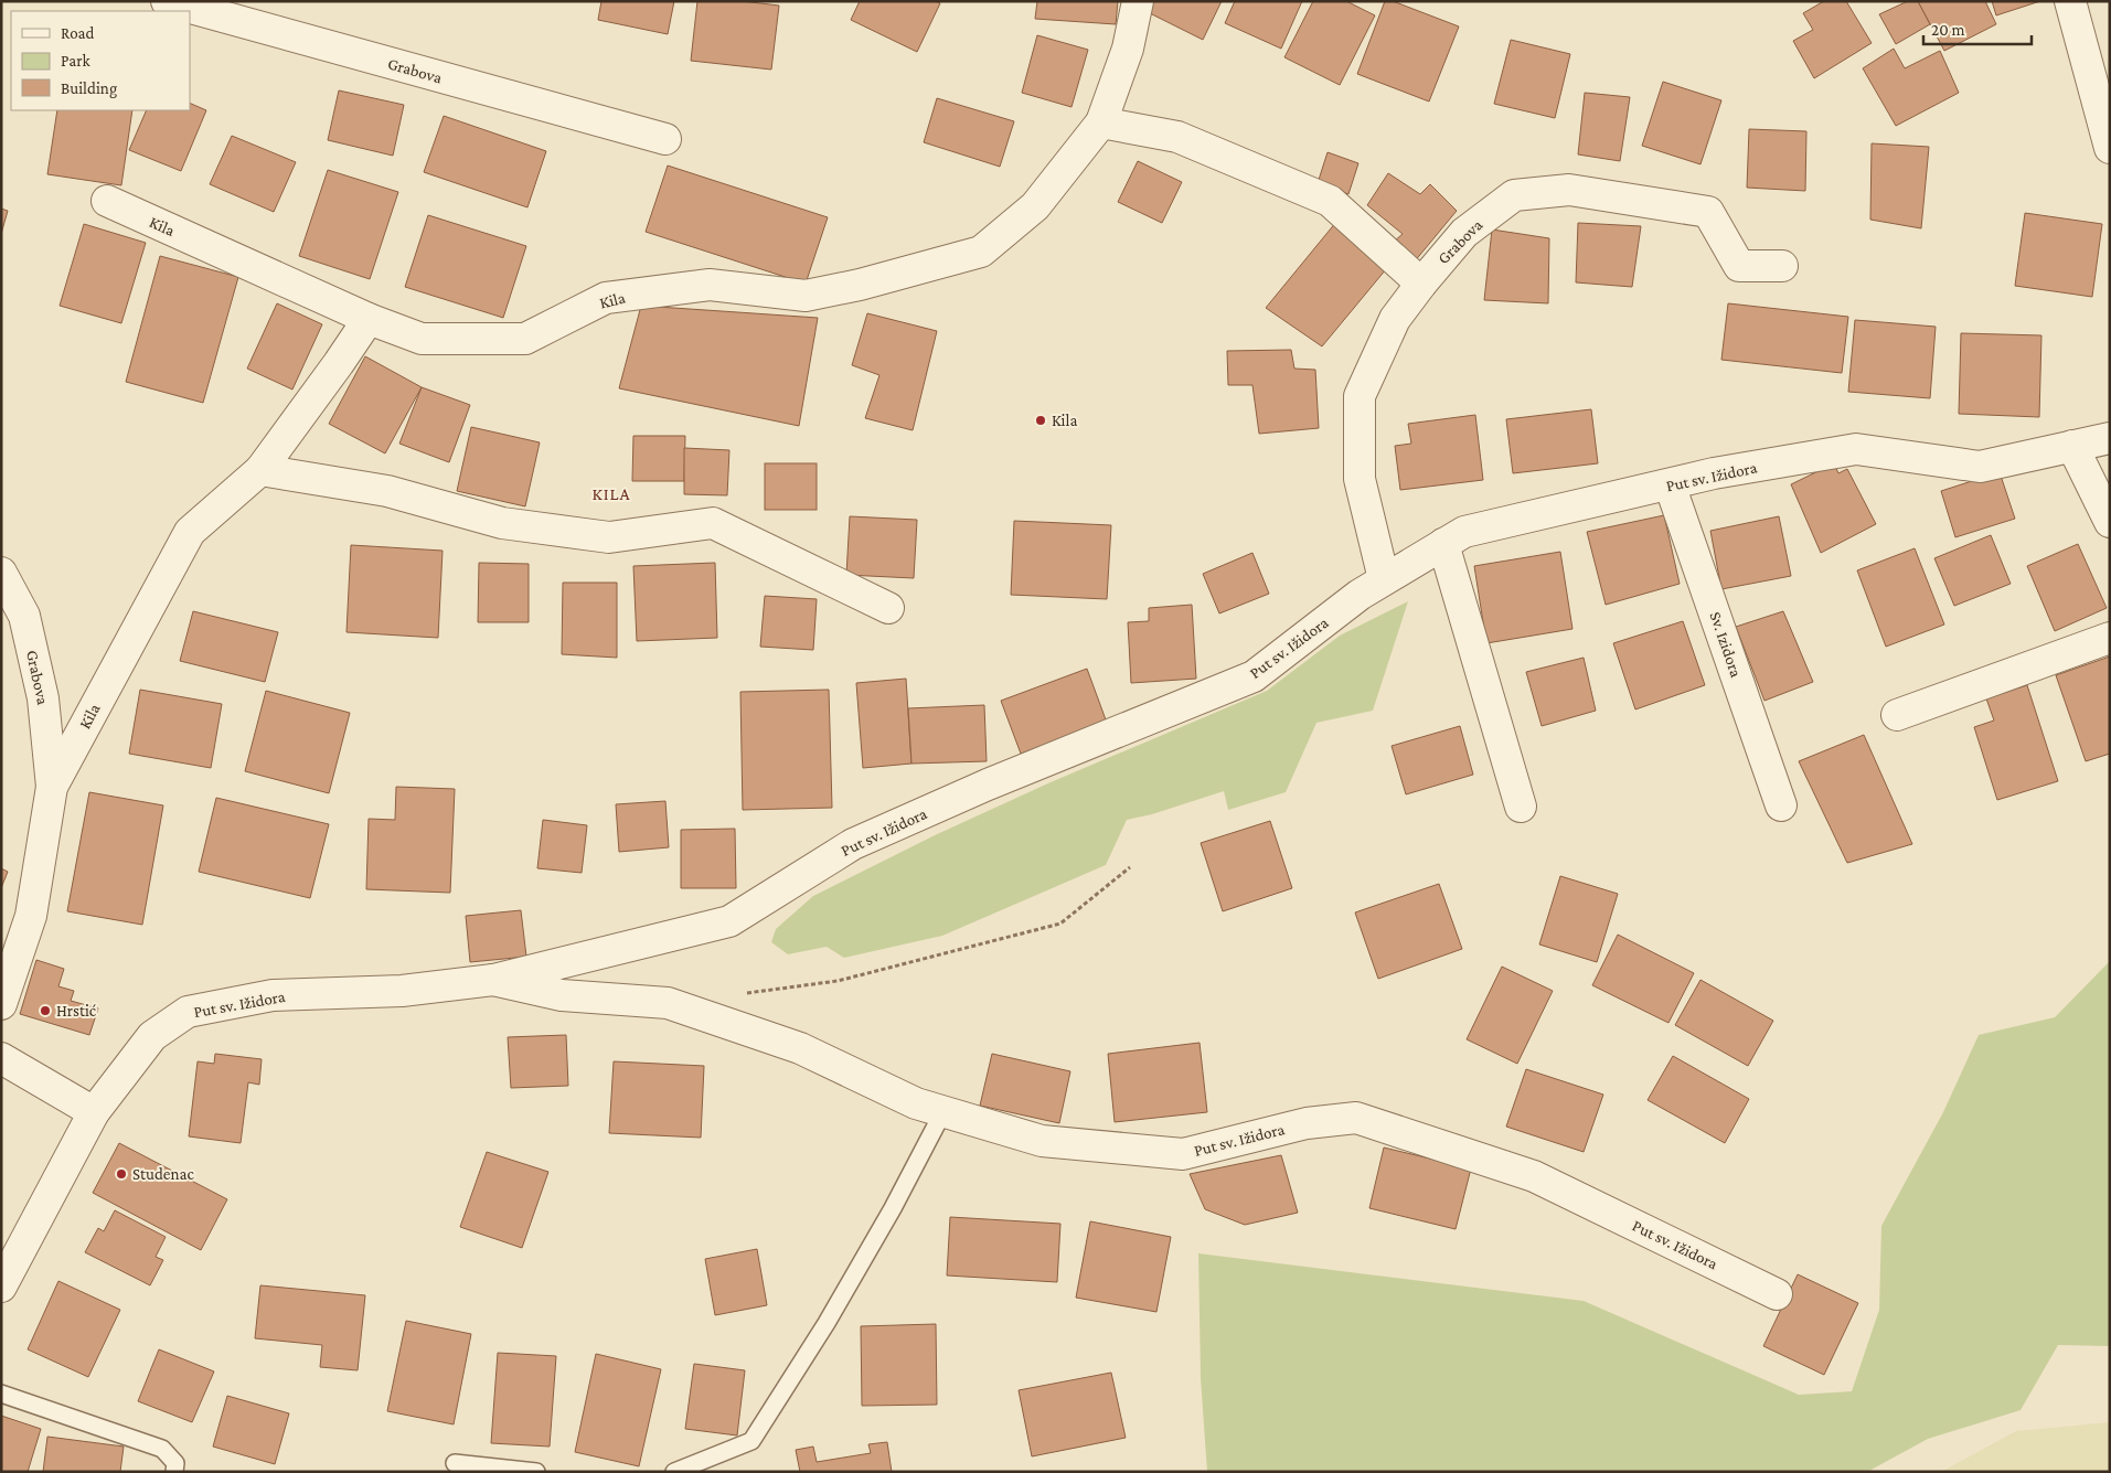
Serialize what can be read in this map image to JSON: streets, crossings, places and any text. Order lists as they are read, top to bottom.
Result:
{
  "streets": {
    "street": [
      "Grabova",
      "Kila",
      "Put sv. Ižidora",
      "Sv. Izidora"
    ]
  },
  "crossings": [
    ["Grabova", "Kila"],
    ["Grabova", "Put sv. Ižidora"],
    ["Put sv. Ižidora", "Sv. Izidora"]
  ],
  "districts": ["KILA"],
  "places": ["Kila", "Hrstić", "Studenac"],
  "legend": ["Road", "Park", "Building"],
  "scale_bar": "20 m"
}
